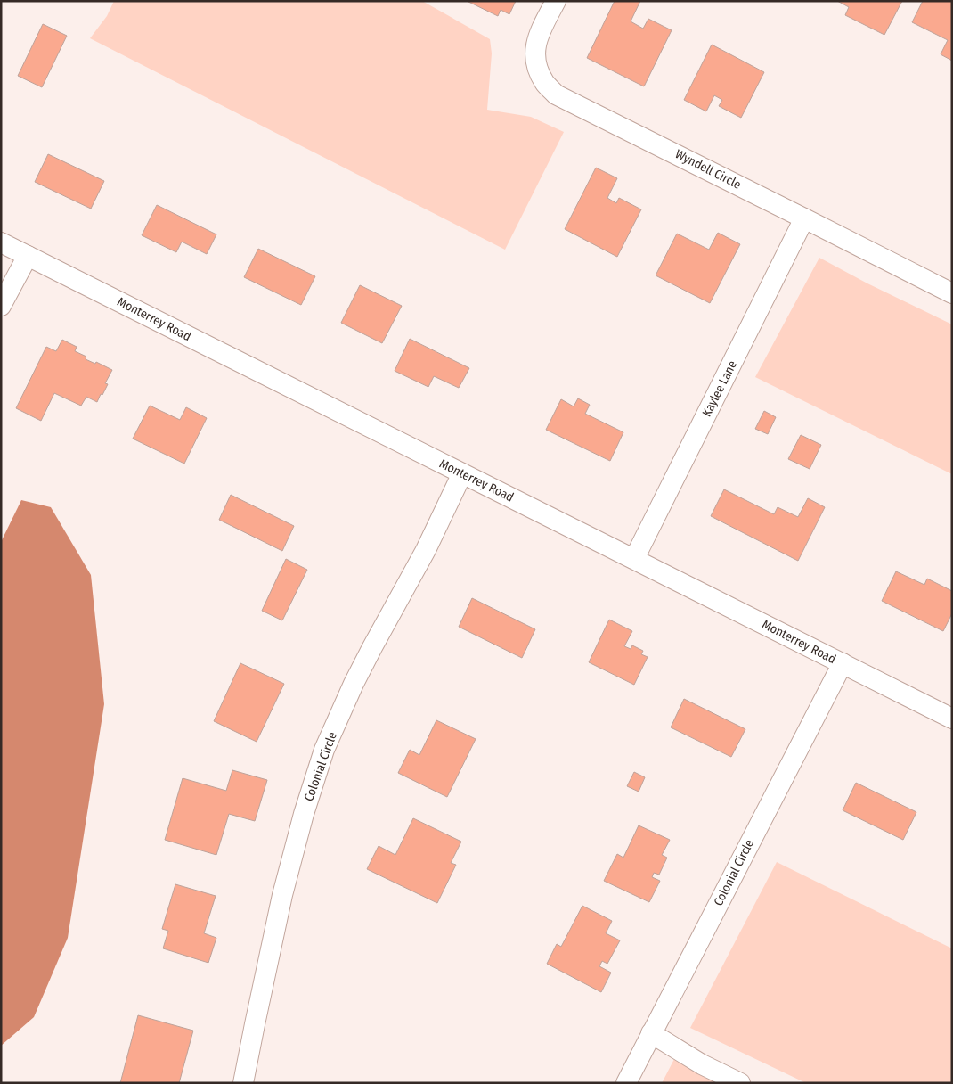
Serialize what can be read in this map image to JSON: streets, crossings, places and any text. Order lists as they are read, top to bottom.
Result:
{
  "streets": {
    "street": [
      "Wyndell Circle",
      "Monterrey Road",
      "Kaylee Lane",
      "Colonial Circle"
    ]
  },
  "crossings": [
    ["Wyndell Circle", "Kaylee Lane"],
    ["Monterrey Road", "Kaylee Lane"],
    ["Monterrey Road", "Colonial Circle"]
  ]
}
